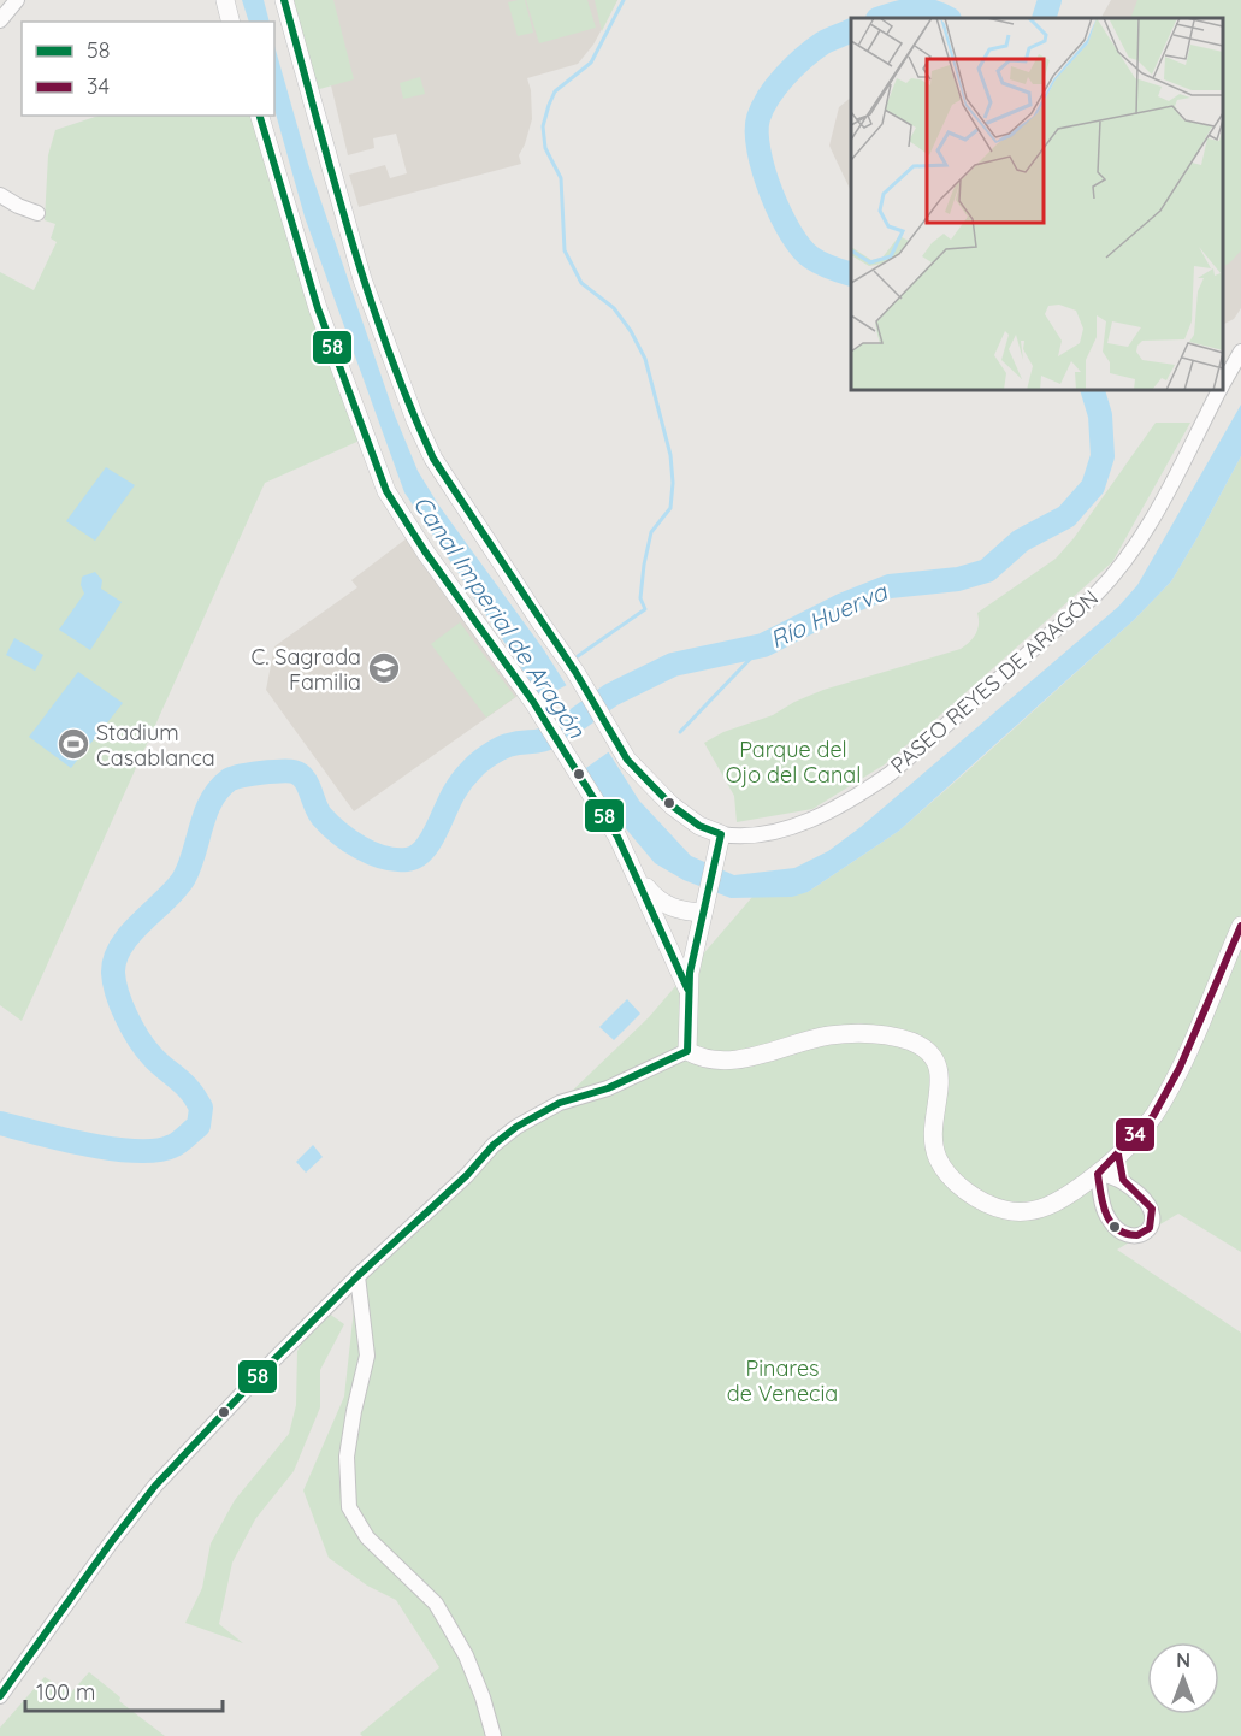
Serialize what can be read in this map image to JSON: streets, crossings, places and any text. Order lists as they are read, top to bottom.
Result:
{
  "streets": {
    "street": ["PASEO REYES DE ARAGÓN"]
  },
  "water": ["Río Huerva", "Canal Imperial de Aragón"],
  "parks": ["Parque del Ojo del Canal", "Pinares de Venecia"],
  "places": {
    "school or university": ["C. Sagrada Familia"],
    "sports": ["Stadium Casablanca"]
  },
  "lines": ["transit line 58", "transit line 34"],
  "legend": ["58", "34"],
  "scale_bar": "100 m",
  "north": "top"
}
